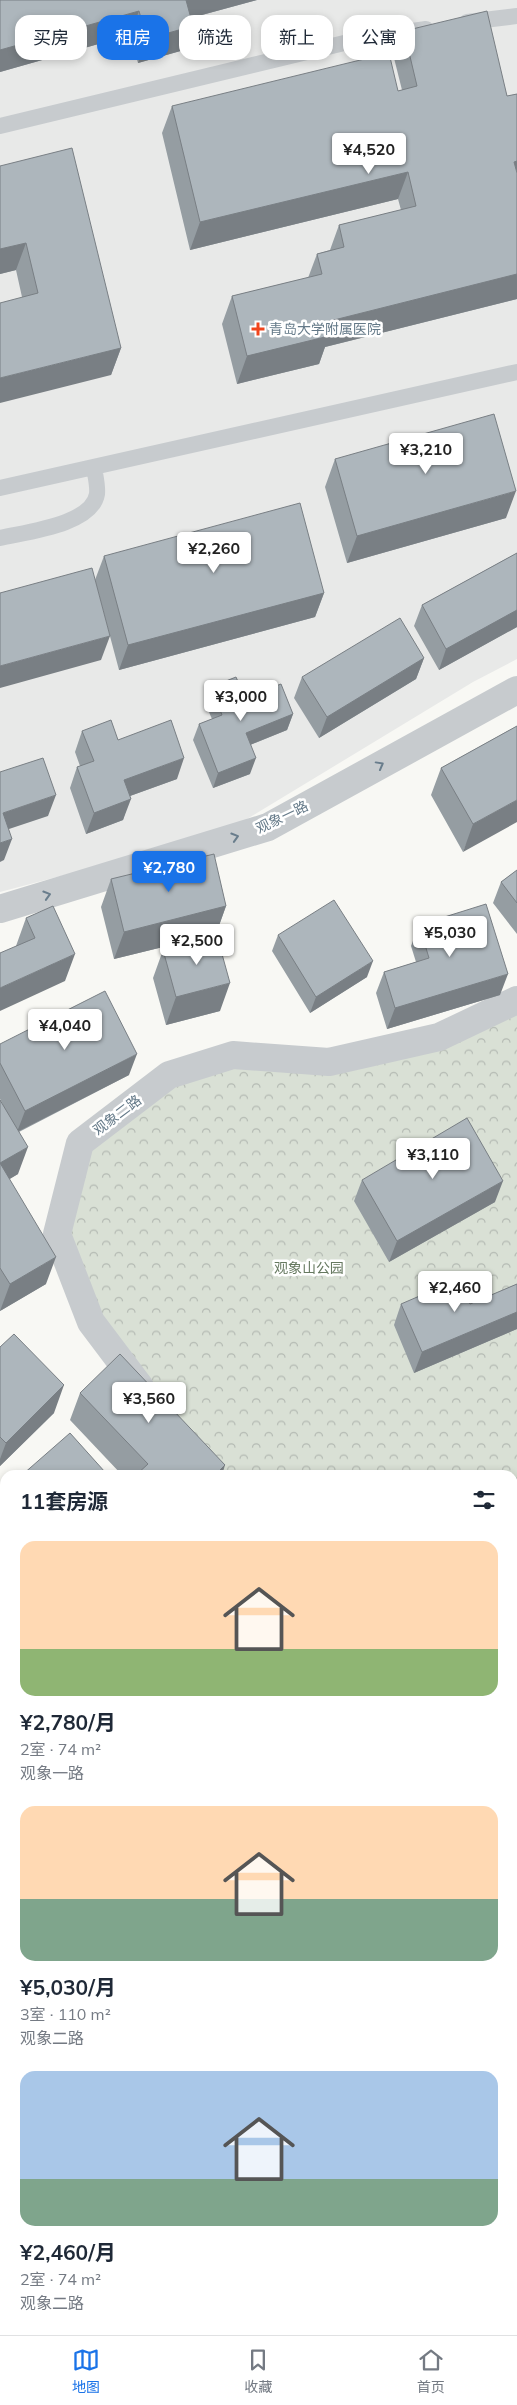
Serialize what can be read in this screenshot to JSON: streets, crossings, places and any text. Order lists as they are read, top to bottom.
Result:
{
  "streets": {
    "street": ["观象一路", "观象二路"]
  },
  "one_way": ["观象一路"],
  "parks": ["观象山公园"],
  "places": {
    "health": ["青岛大学附属医院"]
  },
  "page": {
    "chip": [
      "买房",
      "租房",
      "筛选",
      "新上",
      "公寓"
    ],
    "price": [
      "¥4,520",
      "¥3,210",
      "¥2,260",
      "¥3,000",
      "¥2,780",
      "¥5,030",
      "¥2,500",
      "¥4,040",
      "¥3,110",
      "¥2,460",
      "¥3,560"
    ],
    "heading": "11套房源",
    "list": [
      {
        "name": "¥2,780/月",
        "note": "2室 · 74 m² · 观象一路"
      },
      {
        "name": "¥5,030/月",
        "note": "3室 · 110 m² · 观象二路"
      },
      {
        "name": "¥2,460/月",
        "note": "2室 · 74 m² · 观象二路"
      }
    ],
    "tabs": ["地图", "收藏", "首页"]
  }
}
